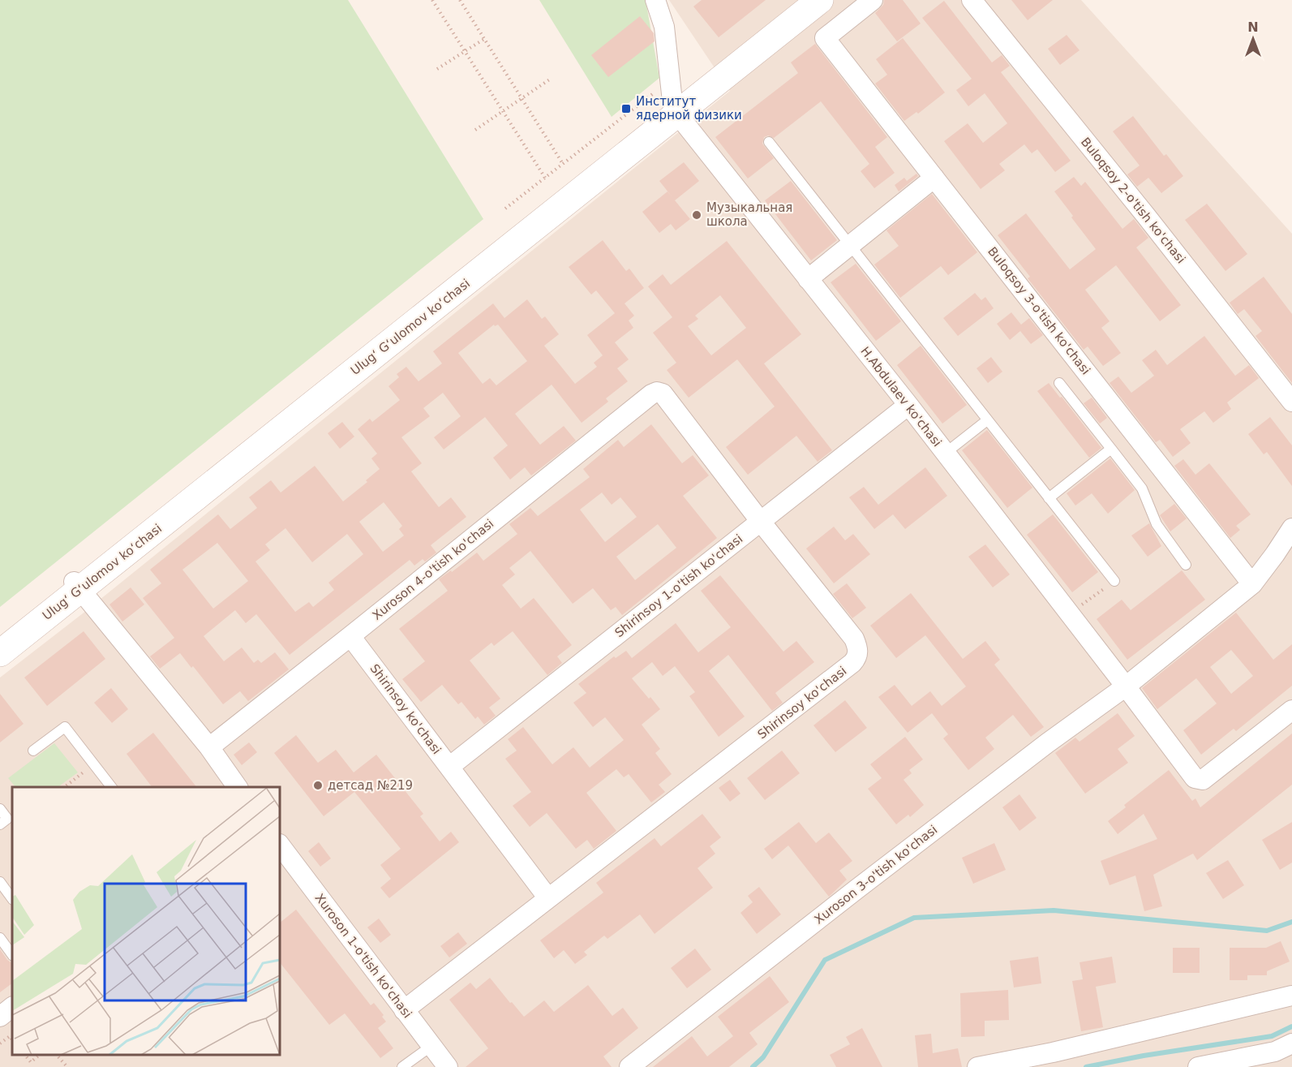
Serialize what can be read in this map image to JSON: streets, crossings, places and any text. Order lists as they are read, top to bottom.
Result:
{
  "streets": {
    "main road": ["Ulugʻ Gʻulomov koʻchasi"],
    "street": [
      "Buloqsoy 2-o'tish ko'chasi",
      "Buloqsoy 3-o'tish ko'chasi",
      "H.Abdulaev ko'chasi",
      "Xuroson 4-o'tish ko'chasi",
      "Shirinsoy 1-o'tish ko'chasi",
      "Shirinsoy ko'chasi",
      "Xuroson 3-o'tish ko'chasi",
      "Хuroson 1-o'tish ko'chasi"
    ]
  },
  "crossings": [
    ["Buloqsoy 3-o'tish ko'chasi", "Xuroson 3-o'tish ko'chasi"],
    ["Ulugʻ Gʻulomov koʻchasi", "H.Abdulaev ko'chasi"],
    ["H.Abdulaev ko'chasi", "Shirinsoy 1-o'tish ko'chasi"],
    ["H.Abdulaev ko'chasi", "Xuroson 3-o'tish ko'chasi"],
    ["Xuroson 4-o'tish ko'chasi", "Shirinsoy ko'chasi"],
    ["Shirinsoy 1-o'tish ko'chasi", "Shirinsoy ko'chasi"],
    ["Shirinsoy ko'chasi", "Хuroson 1-o'tish ko'chasi"]
  ],
  "places": {
    "transit": ["Институт ядерной физики"],
    "other": ["Музыкальная школа", "детсад №219"]
  },
  "north": "top"
}
